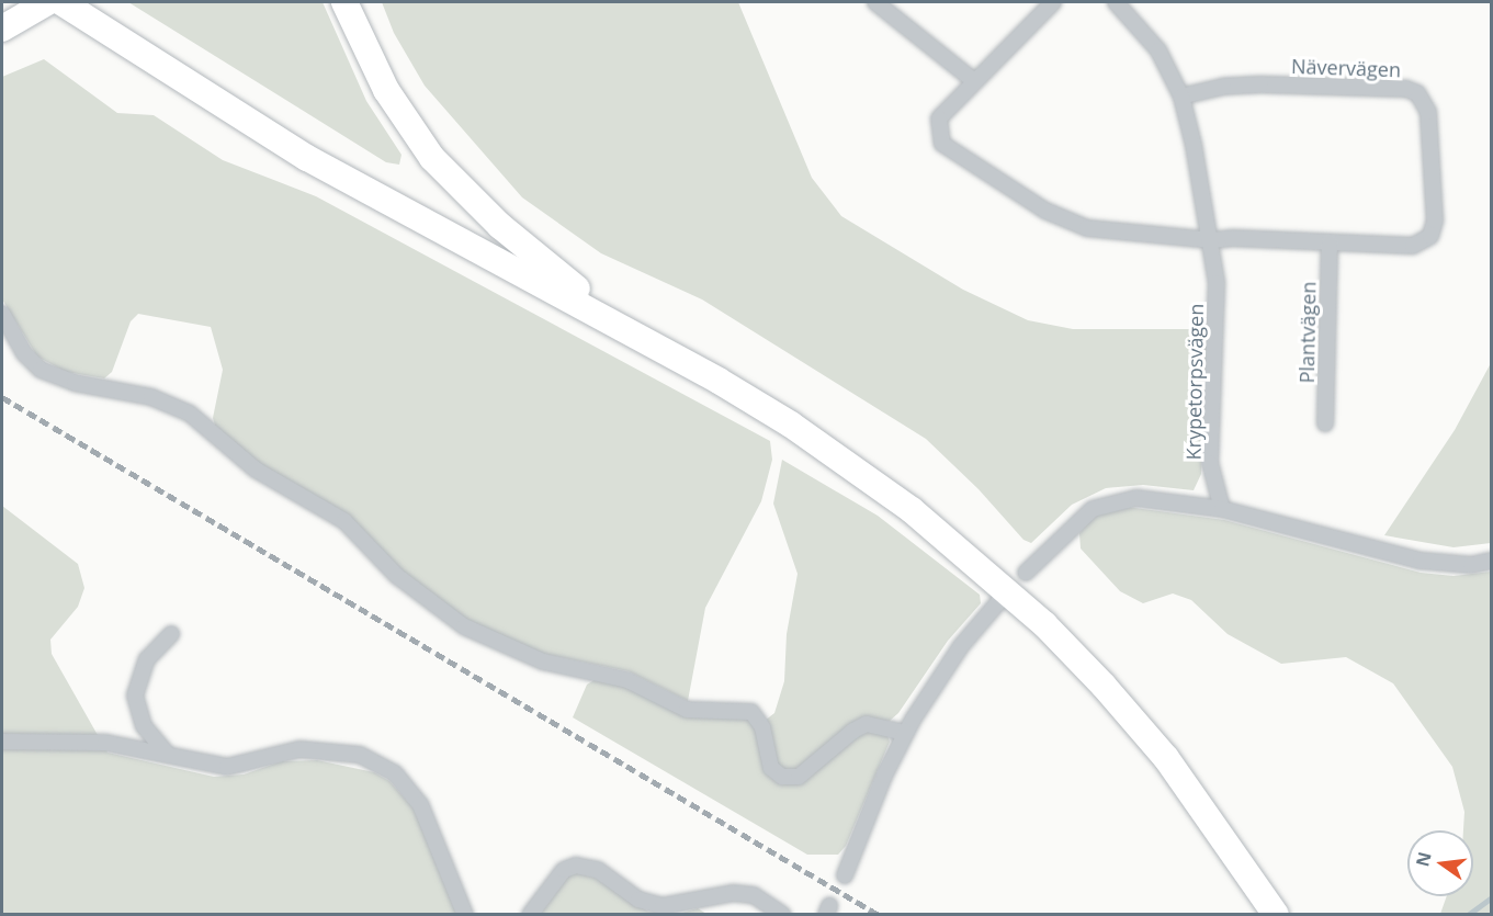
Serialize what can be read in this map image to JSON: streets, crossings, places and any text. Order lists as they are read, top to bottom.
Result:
{
  "streets": {
    "street": ["Nävervägen", "Plantvägen", "Krypetorpsvägen"]
  },
  "crossings": [
    ["Nävervägen", "Plantvägen"],
    ["Nävervägen", "Krypetorpsvägen"]
  ],
  "north": "left"
}
